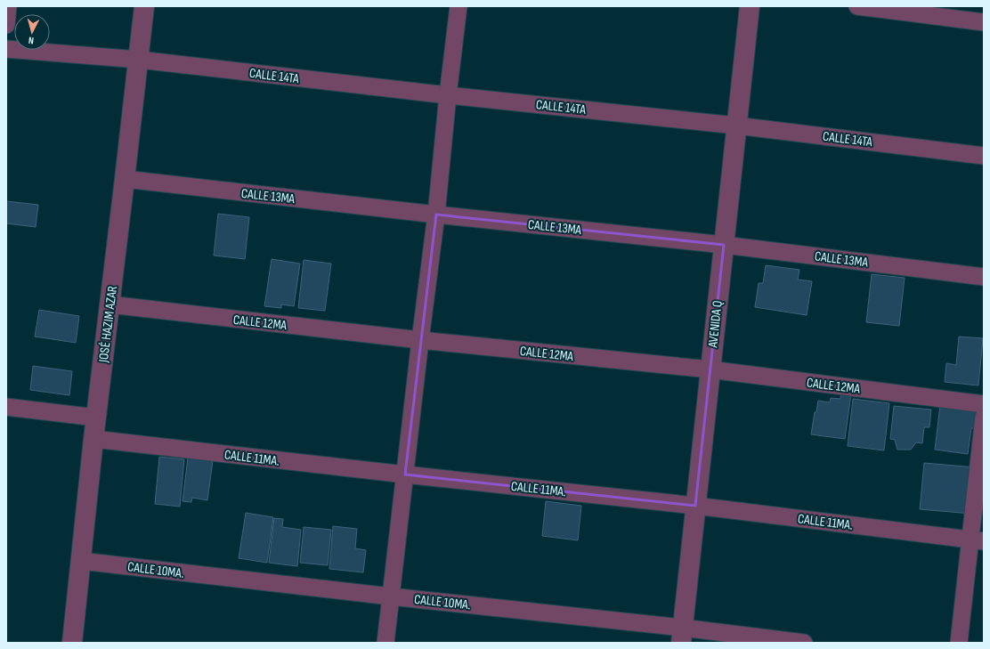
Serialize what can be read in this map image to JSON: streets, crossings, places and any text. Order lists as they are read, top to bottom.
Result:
{
  "streets": {
    "street": [
      "CALLE 14TA",
      "CALLE 13MA",
      "CALLE 12MA",
      "JOSÉ HAZIM AZAR",
      "AVENIDA Q",
      "CALLE 11MA.",
      "CALLE 10MA."
    ]
  },
  "crossings": [
    ["CALLE 14TA", "JOSÉ HAZIM AZAR"],
    ["CALLE 14TA", "AVENIDA Q"],
    ["CALLE 13MA", "JOSÉ HAZIM AZAR"],
    ["CALLE 13MA", "AVENIDA Q"],
    ["CALLE 12MA", "JOSÉ HAZIM AZAR"],
    ["CALLE 12MA", "AVENIDA Q"],
    ["JOSÉ HAZIM AZAR", "CALLE 11MA."],
    ["JOSÉ HAZIM AZAR", "CALLE 10MA."],
    ["AVENIDA Q", "CALLE 11MA."],
    ["AVENIDA Q", "CALLE 10MA."]
  ],
  "north": "bottom"
}
